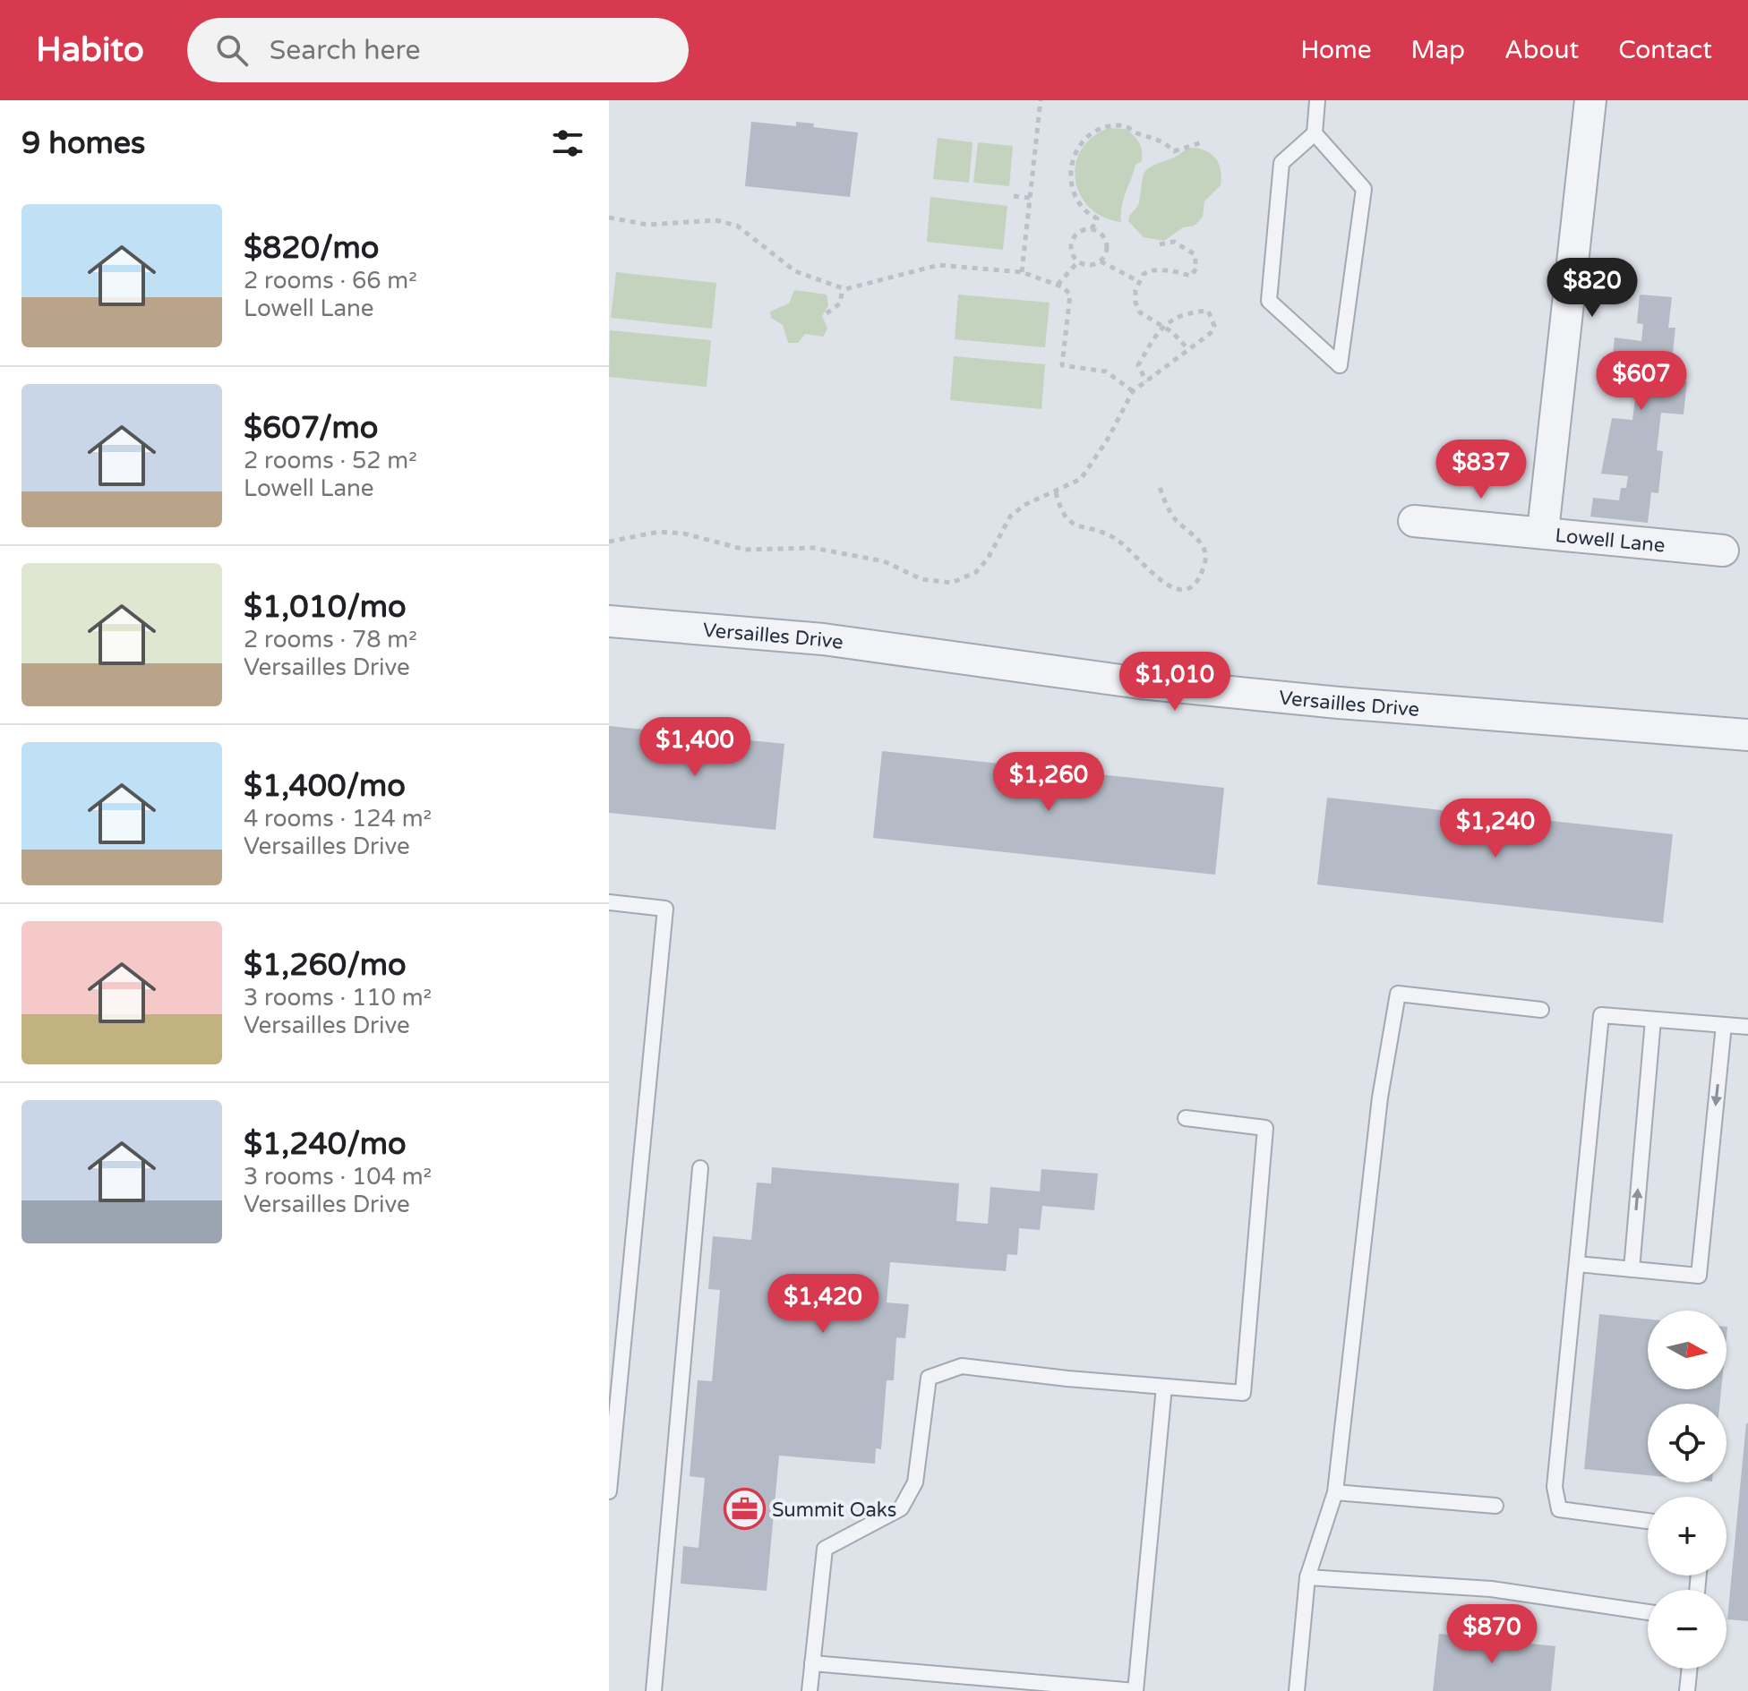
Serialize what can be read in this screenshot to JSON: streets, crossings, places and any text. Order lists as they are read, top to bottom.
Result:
{
  "streets": {
    "street": ["Lowell Lane", "Versailles Drive"]
  },
  "places": {
    "office": ["Summit Oaks"]
  },
  "north": "right",
  "page": {
    "header": "Habito",
    "search": "Search here",
    "nav": [
      "Home",
      "Map",
      "About",
      "Contact"
    ],
    "heading": "9 homes",
    "list": [
      {
        "name": "$820/mo",
        "note": "2 rooms · 66 m² · Lowell Lane"
      },
      {
        "name": "$607/mo",
        "note": "2 rooms · 52 m² · Lowell Lane"
      },
      {
        "name": "$1,010/mo",
        "note": "2 rooms · 78 m² · Versailles Drive"
      },
      {
        "name": "$1,400/mo",
        "note": "4 rooms · 124 m² · Versailles Drive"
      },
      {
        "name": "$1,260/mo",
        "note": "3 rooms · 110 m² · Versailles Drive"
      },
      {
        "name": "$1,240/mo",
        "note": "3 rooms · 104 m² · Versailles Drive"
      }
    ],
    "price": [
      "$820",
      "$607",
      "$837",
      "$1,010",
      "$1,400",
      "$1,260",
      "$1,240",
      "$1,420",
      "$870"
    ],
    "map_buttons": ["+", "−"]
  }
}
